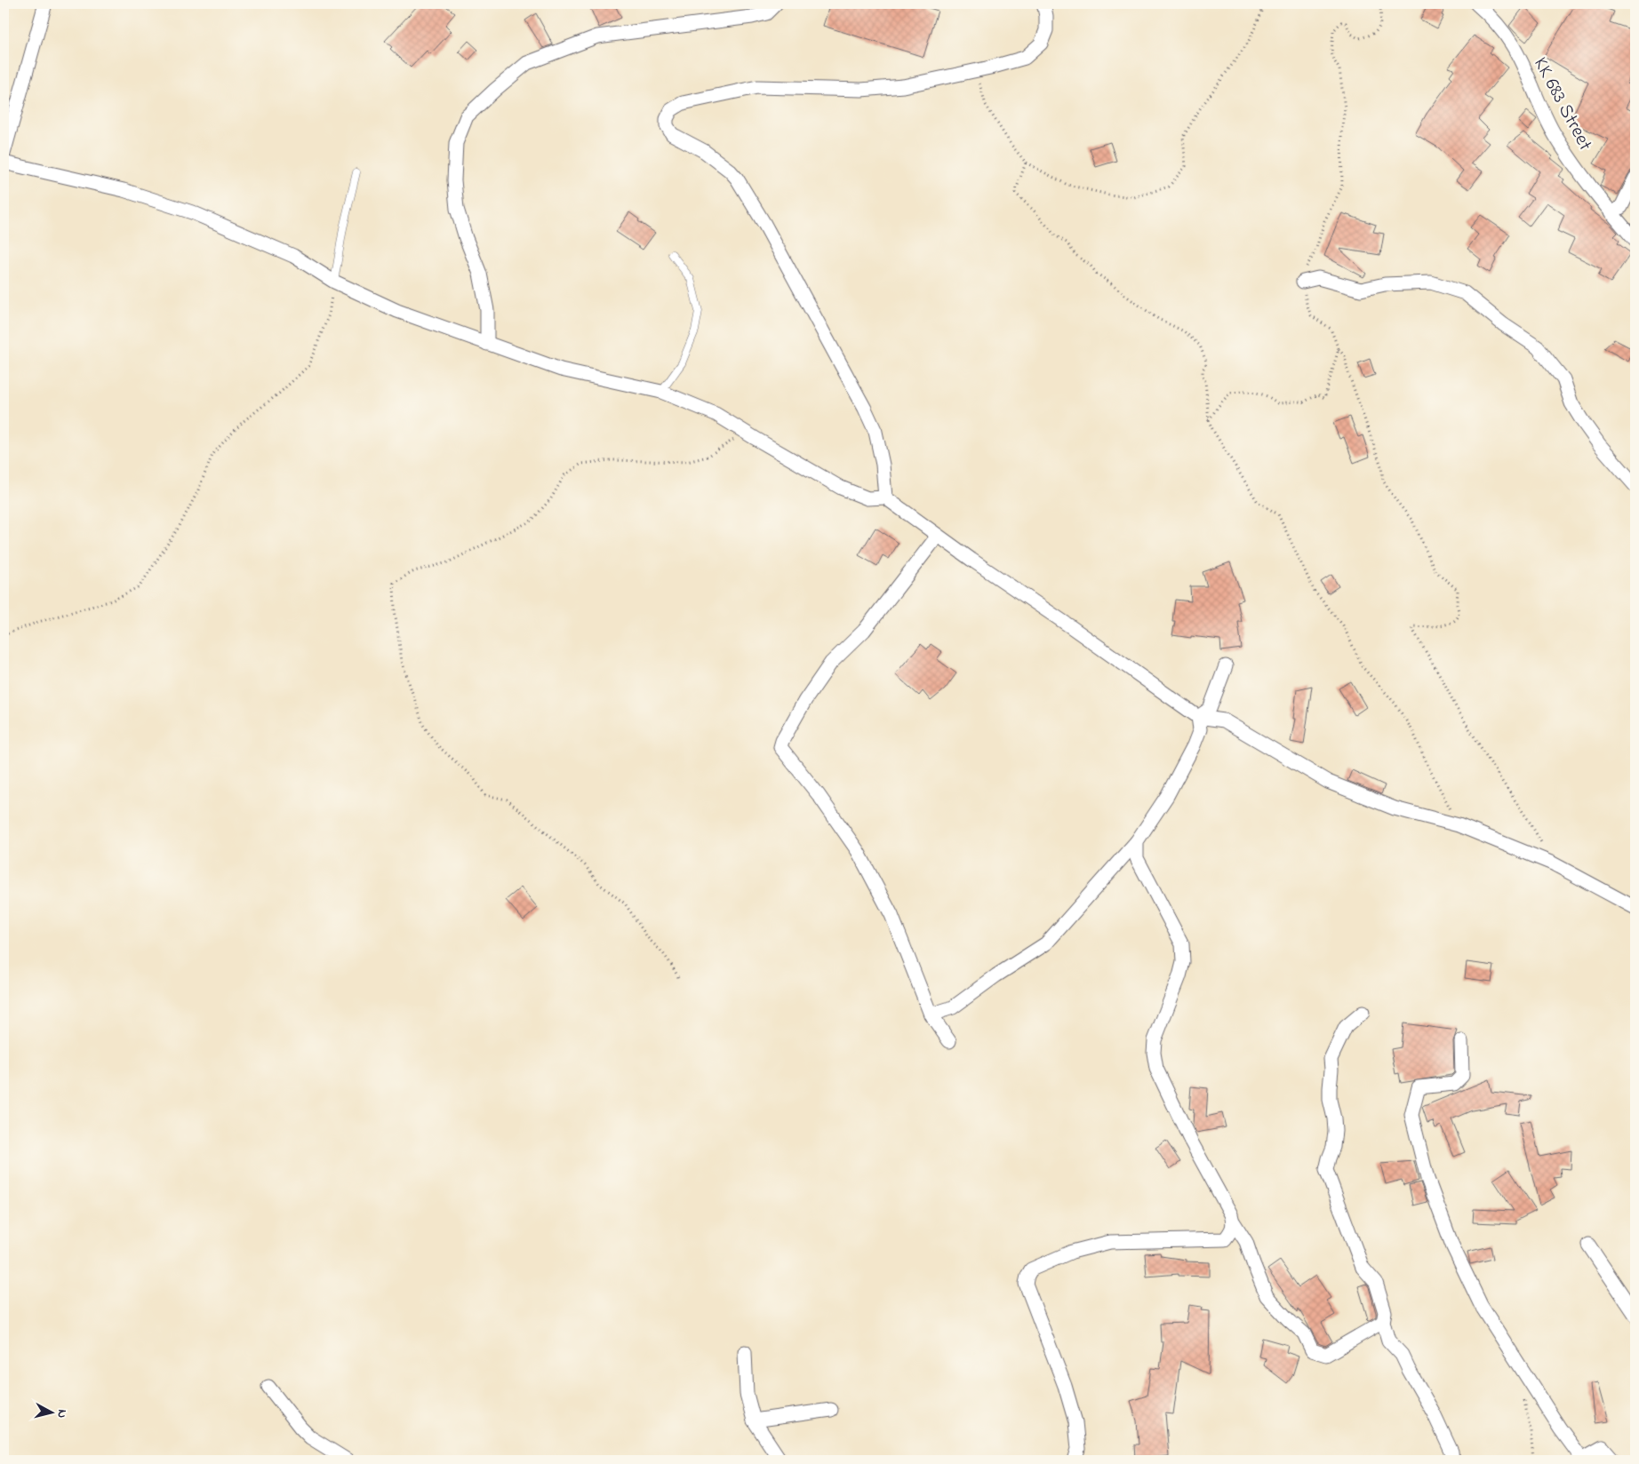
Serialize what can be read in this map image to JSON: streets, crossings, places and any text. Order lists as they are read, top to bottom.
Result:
{
  "streets": {
    "street": ["KK 683 Street"]
  },
  "north": "right"
}
